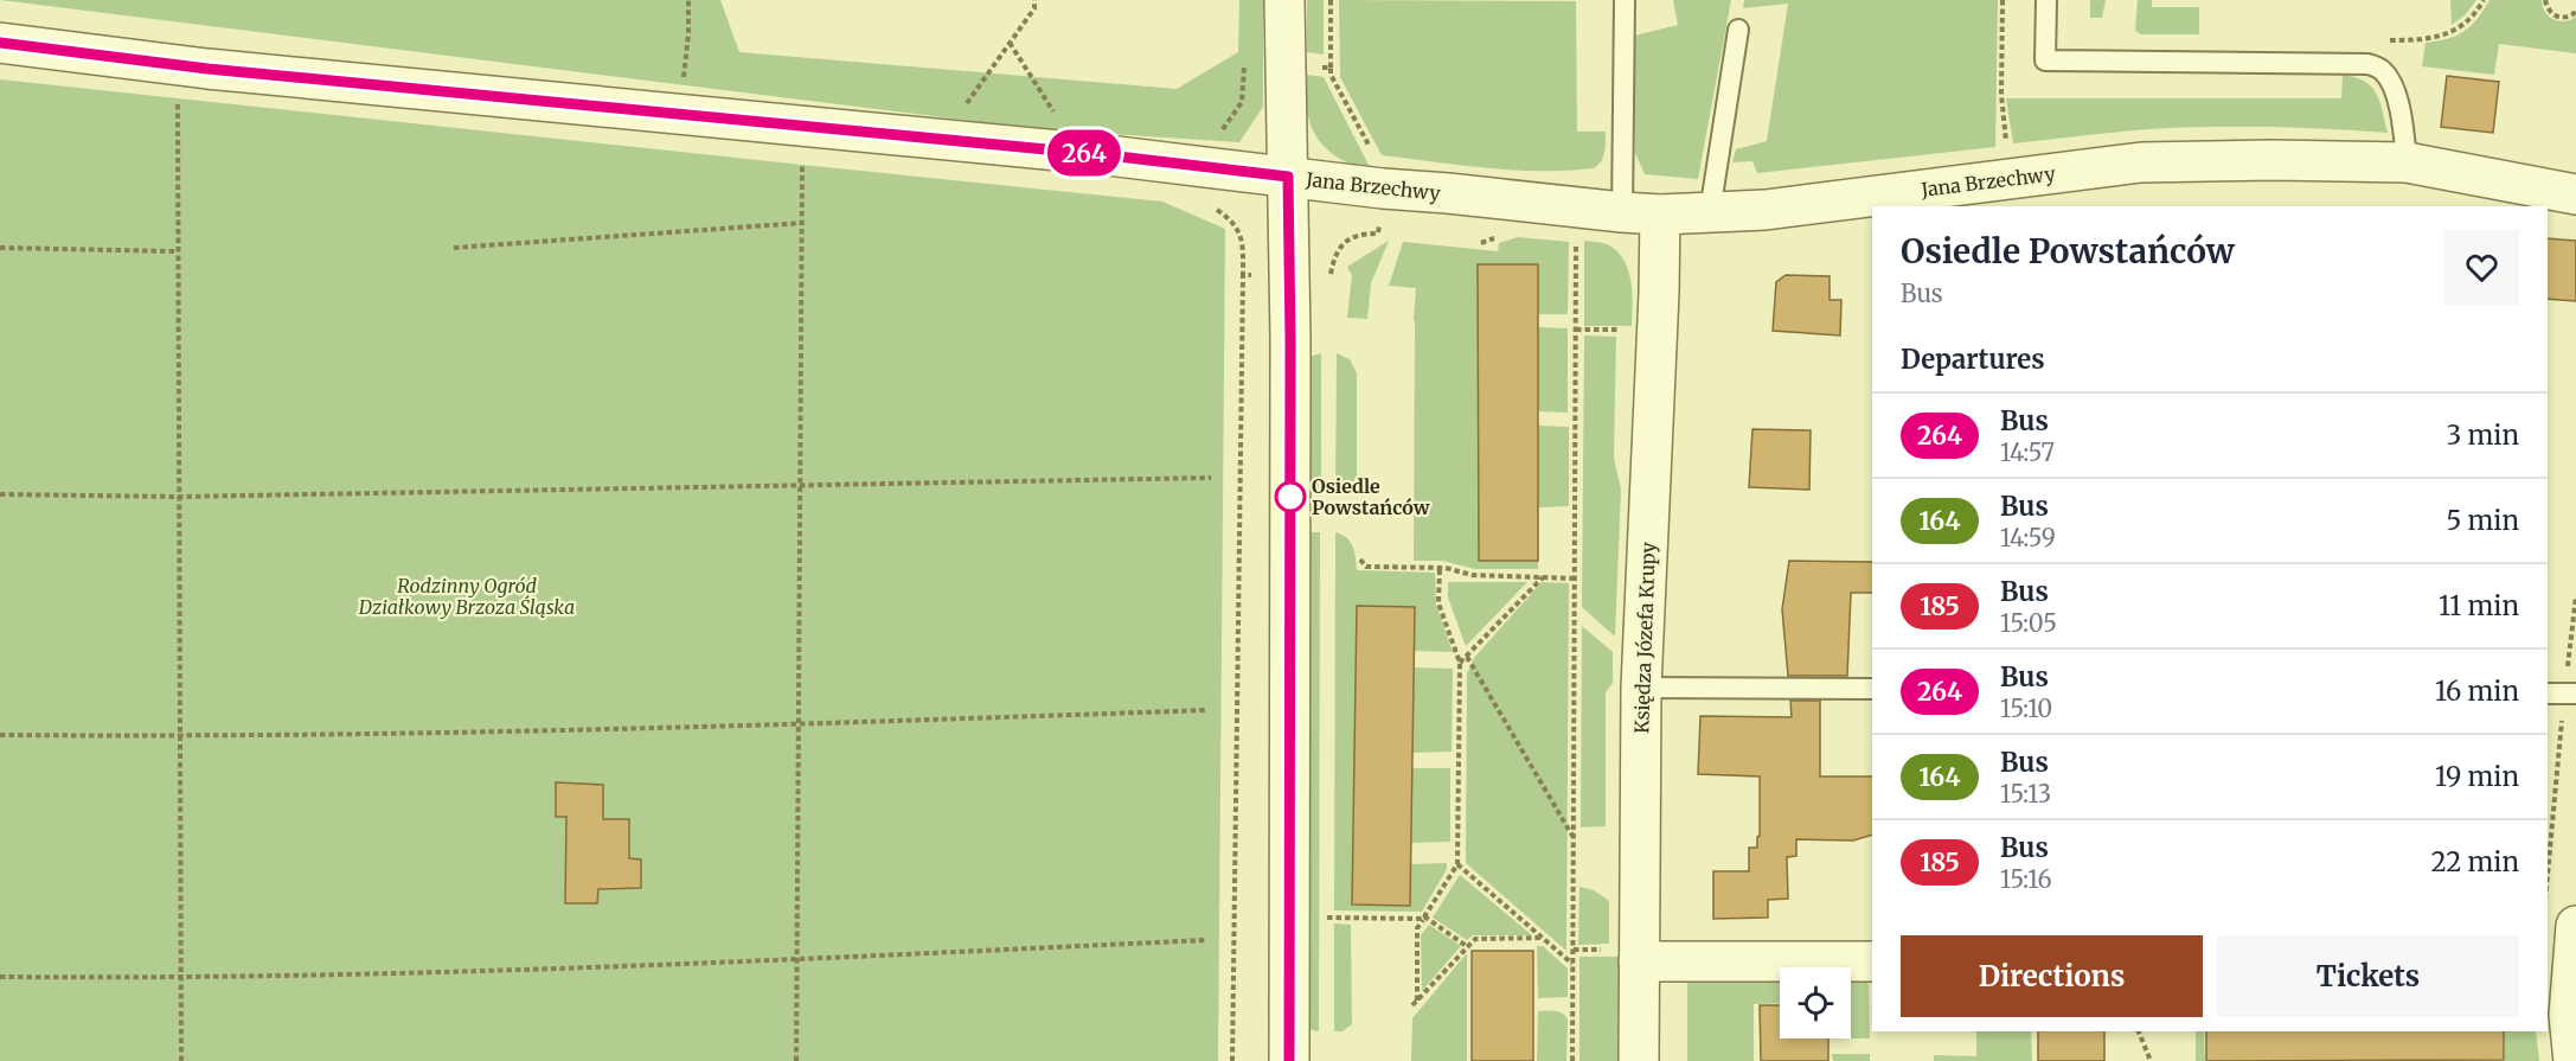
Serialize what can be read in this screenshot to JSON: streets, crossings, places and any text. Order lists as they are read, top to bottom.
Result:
{
  "streets": {
    "street": ["Jana Brzechwy", "Księdza Józefa Krupy"]
  },
  "crossings": [
    ["Jana Brzechwy", "Księdza Józefa Krupy"]
  ],
  "parks": ["Rodzinny Ogród Działkowy Brzoza Śląska"],
  "places": ["Osiedle Powstańców"],
  "lines": ["bus line 264"],
  "page": {
    "on_map": "264",
    "heading": [
      ["Osiedle Powstańców", "Bus"],
      "Departures"
    ],
    "list": [
      {
        "mark": "264",
        "name": "Bus",
        "note": "14:57",
        "value": "3 min"
      },
      {
        "mark": "164",
        "name": "Bus",
        "note": "14:59",
        "value": "5 min"
      },
      {
        "mark": "185",
        "name": "Bus",
        "note": "15:05",
        "value": "11 min"
      },
      {
        "mark": "264",
        "name": "Bus",
        "note": "15:10",
        "value": "16 min"
      },
      {
        "mark": "164",
        "name": "Bus",
        "note": "15:13",
        "value": "19 min"
      },
      {
        "mark": "185",
        "name": "Bus",
        "note": "15:16",
        "value": "22 min"
      }
    ],
    "buttons": ["Directions", "Tickets"]
  }
}
